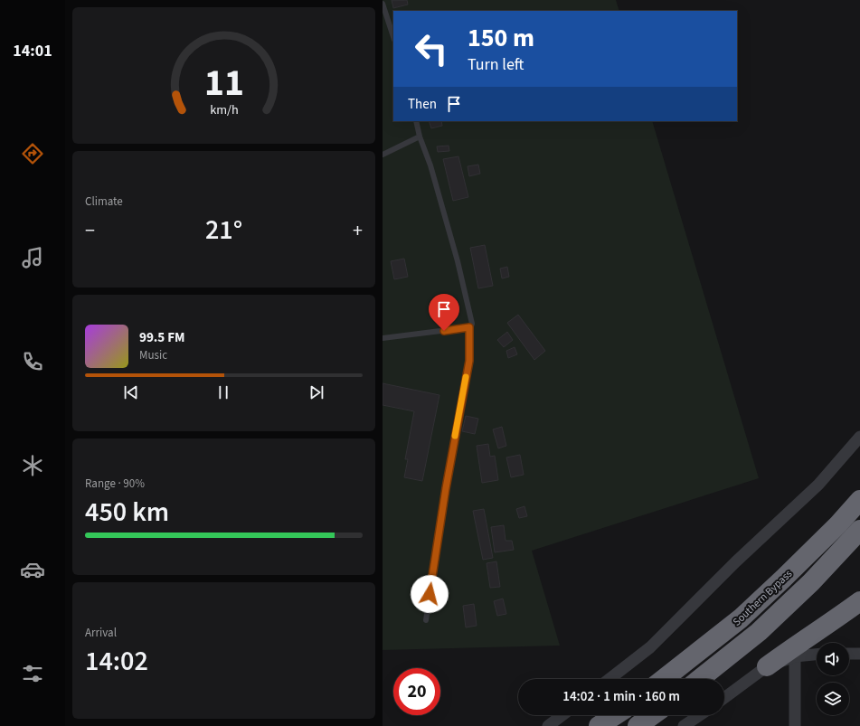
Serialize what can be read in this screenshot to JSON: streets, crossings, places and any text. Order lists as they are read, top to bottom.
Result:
{
  "streets": {
    "highway": ["Southern Bypass"]
  },
  "page": {
    "tabs": "14:01",
    "turn": ["150 m", "Turn left"],
    "then": "Then",
    "tile": [
      "Climate",
      ["Range · 90%", "450 km"],
      ["Arrival", "14:02"]
    ],
    "heat": ["−", "21°", "+"],
    "song": ["99.5 FM", "Music"],
    "limit": "20",
    "trip": "14:02 · 1 min · 160 m",
    "gauge": ["11", "km/h"]
  }
}
